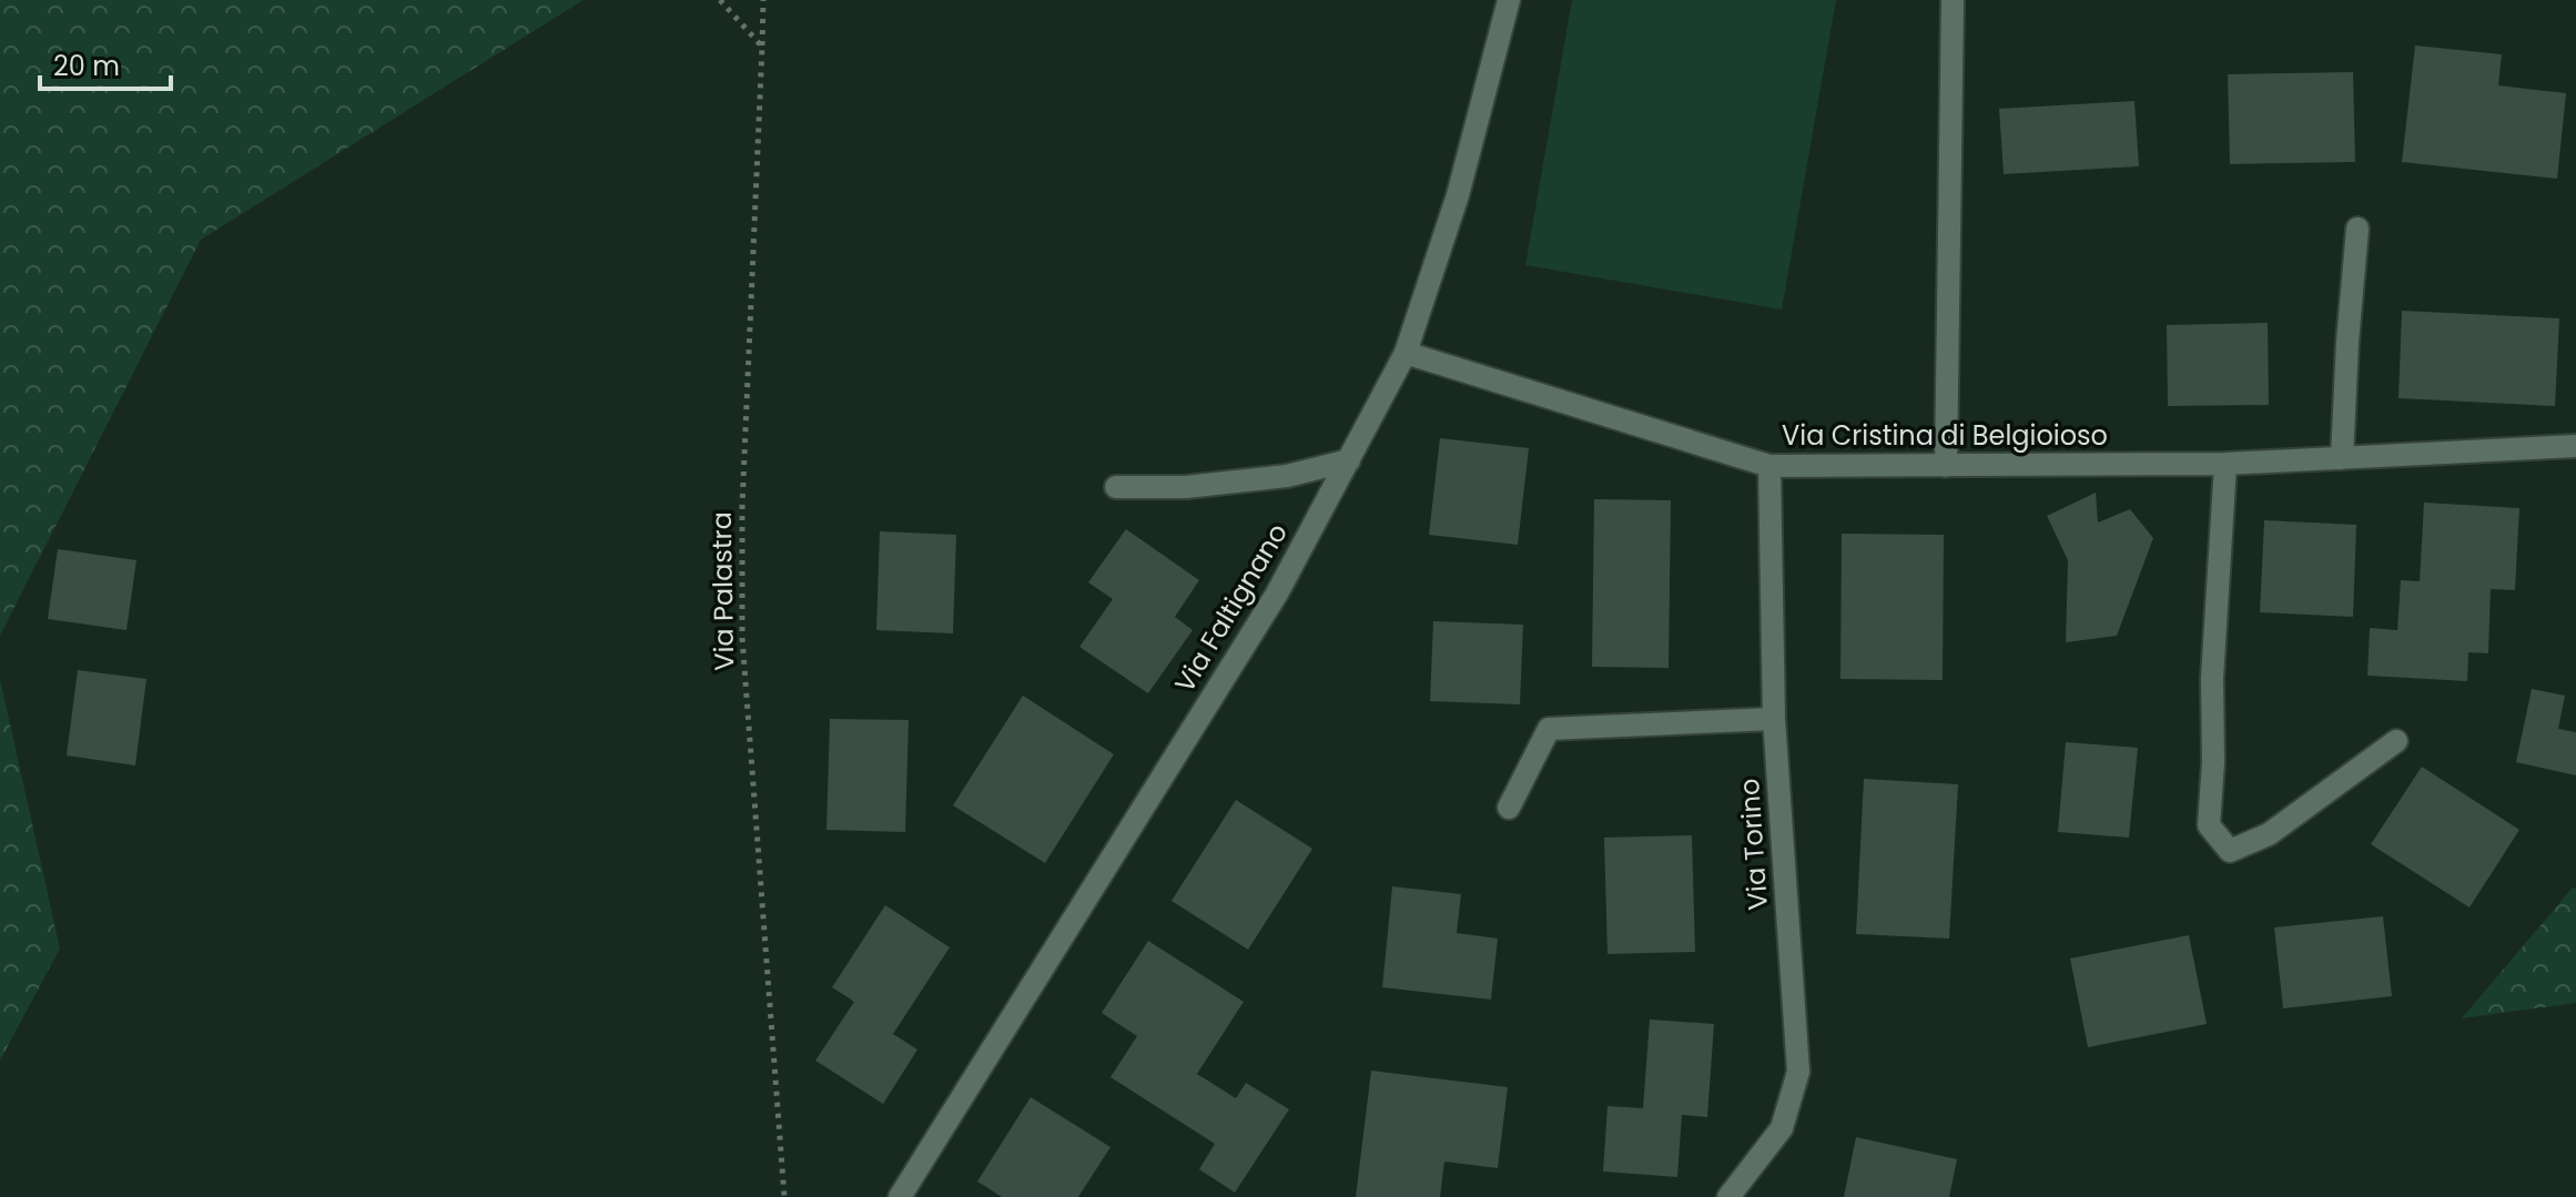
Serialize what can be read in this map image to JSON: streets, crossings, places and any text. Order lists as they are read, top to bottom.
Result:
{
  "streets": {
    "street": ["Via Cristina di Belgioioso", "Via Faltignano", "Via Torino"],
    "path": ["Via Palastra"]
  },
  "crossings": [
    ["Via Cristina di Belgioioso", "Via Faltignano"],
    ["Via Cristina di Belgioioso", "Via Torino"]
  ],
  "scale_bar": "20 m"
}
